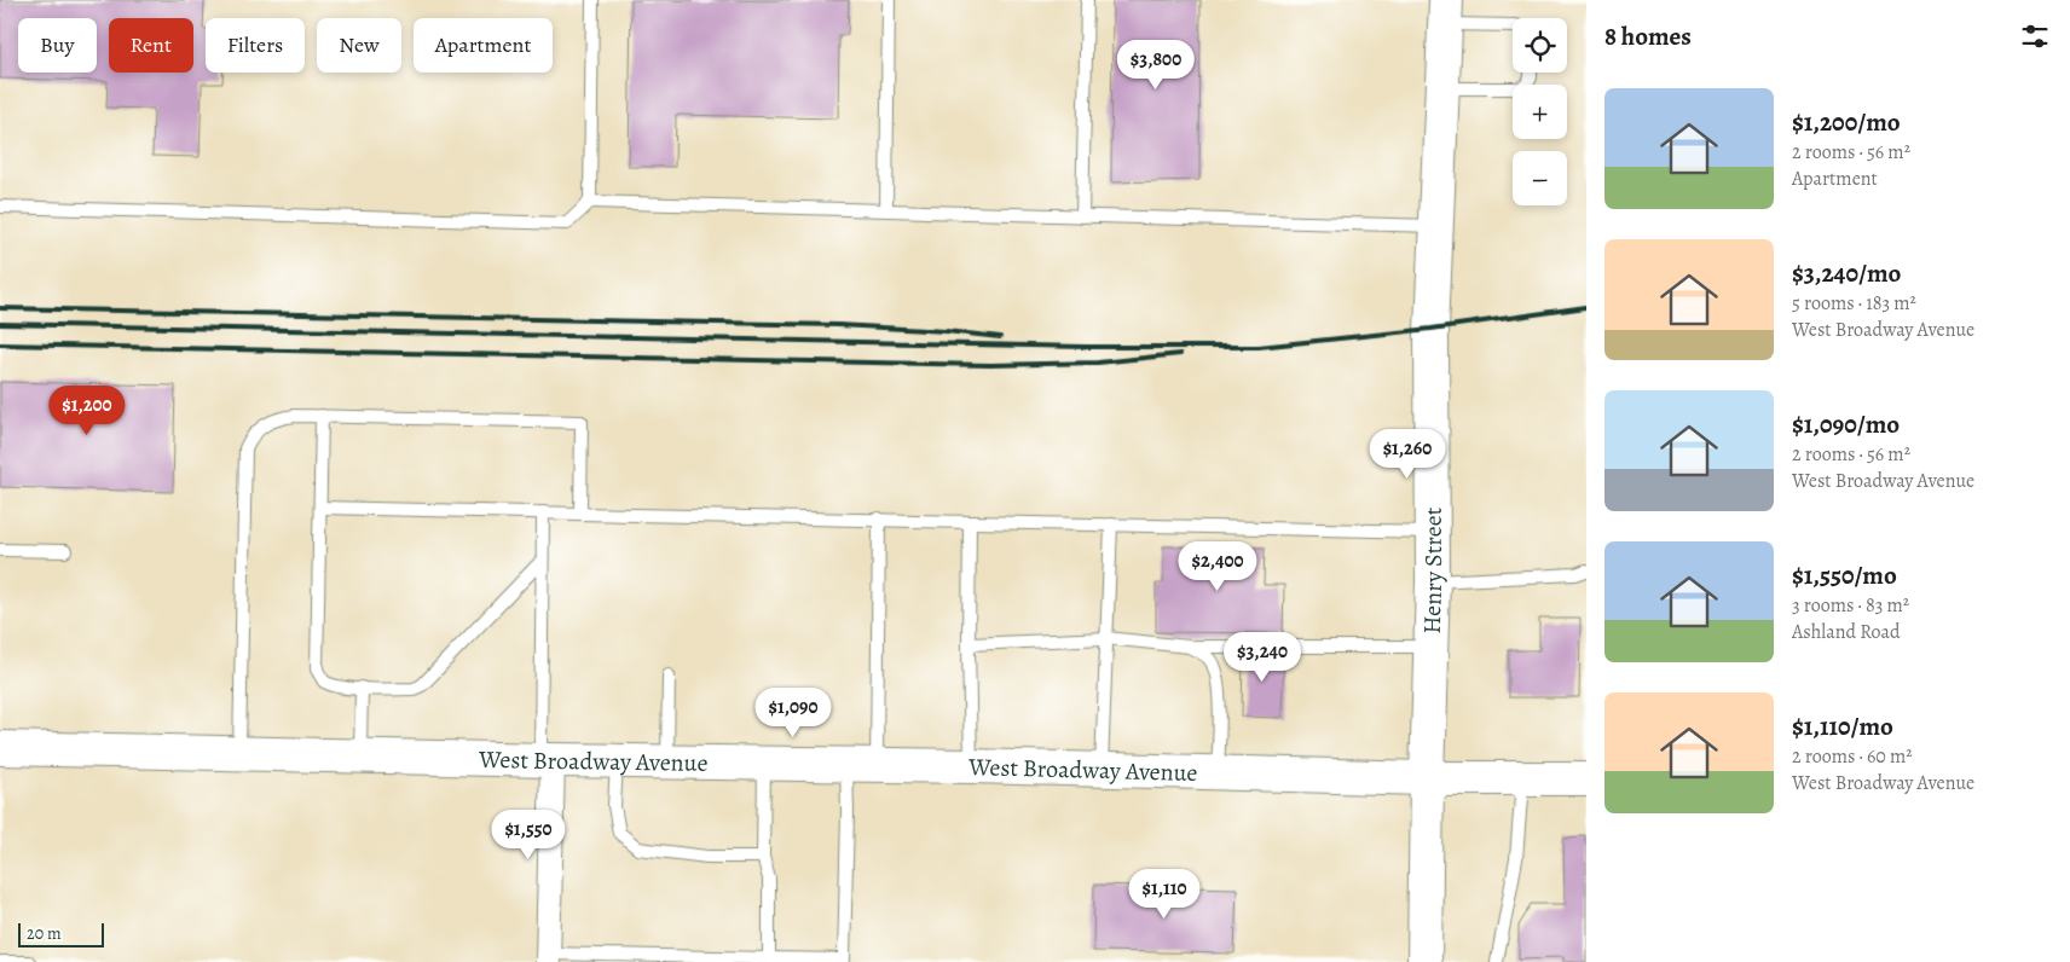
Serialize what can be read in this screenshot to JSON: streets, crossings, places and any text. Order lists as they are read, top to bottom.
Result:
{
  "streets": {
    "street": ["Henry Street", "West Broadway Avenue"]
  },
  "crossings": [
    ["Henry Street", "West Broadway Avenue"]
  ],
  "scale_bar": "20 m",
  "page": {
    "heading": "8 homes",
    "map_buttons": ["+", "−"],
    "chip": [
      "Buy",
      "Rent",
      "Filters",
      "New",
      "Apartment"
    ],
    "price": [
      "$3,800",
      "$1,200",
      "$1,260",
      "$2,400",
      "$3,240",
      "$1,090",
      "$1,550",
      "$1,110"
    ],
    "list": [
      {
        "name": "$1,200/mo",
        "note": "2 rooms · 56 m² · Apartment"
      },
      {
        "name": "$3,240/mo",
        "note": "5 rooms · 183 m² · West Broadway Avenue"
      },
      {
        "name": "$1,090/mo",
        "note": "2 rooms · 56 m² · West Broadway Avenue"
      },
      {
        "name": "$1,550/mo",
        "note": "3 rooms · 83 m² · Ashland Road"
      },
      {
        "name": "$1,110/mo",
        "note": "2 rooms · 60 m² · West Broadway Avenue"
      }
    ],
    "scale": "20 m"
  }
}
